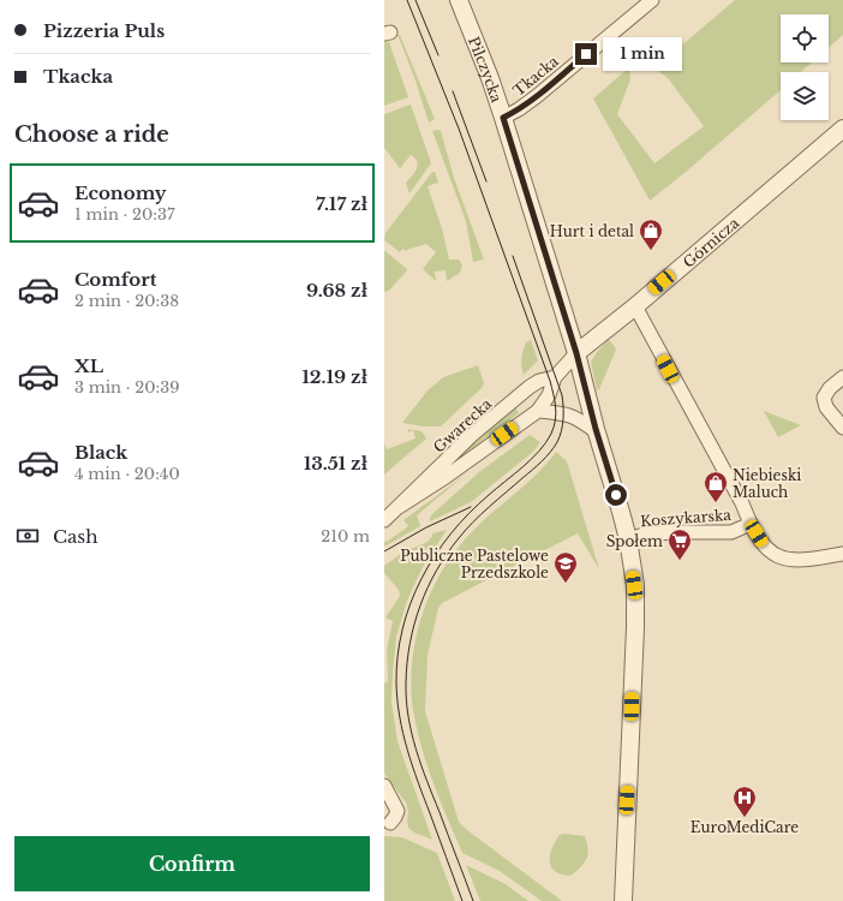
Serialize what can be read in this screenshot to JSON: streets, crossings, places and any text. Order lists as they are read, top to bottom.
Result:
{
  "streets": {
    "street": [
      "Pilczycka",
      "Tkacka",
      "Górnicza",
      "Gwarecka",
      "Koszykarska"
    ]
  },
  "crossings": [
    ["Pilczycka", "Tkacka"],
    ["Pilczycka", "Górnicza"],
    ["Pilczycka", "Gwarecka"],
    ["Pilczycka", "Koszykarska"],
    ["Górnicza", "Gwarecka"]
  ],
  "places": {
    "shop": ["Hurt i detal", "Niebieski Maluch"],
    "supermarket": ["Społem"],
    "school or university": ["Publiczne Pastelowe Przedszkole"],
    "hospital": ["EuroMediCare"]
  },
  "page": {
    "banner": ["Pizzeria Puls", "Tkacka"],
    "bubble": "1 min",
    "heading": "Choose a ride",
    "list": [
      {
        "name": "Economy",
        "note": "1 min · 20:37",
        "value": "7.17 zł"
      },
      {
        "name": "Comfort",
        "note": "2 min · 20:38",
        "value": "9.68 zł"
      },
      {
        "name": "XL",
        "note": "3 min · 20:39",
        "value": "12.19 zł"
      },
      {
        "name": "Black",
        "note": "4 min · 20:40",
        "value": "13.51 zł"
      }
    ],
    "pay": ["Cash", "210 m"],
    "buttons": "Confirm"
  }
}
